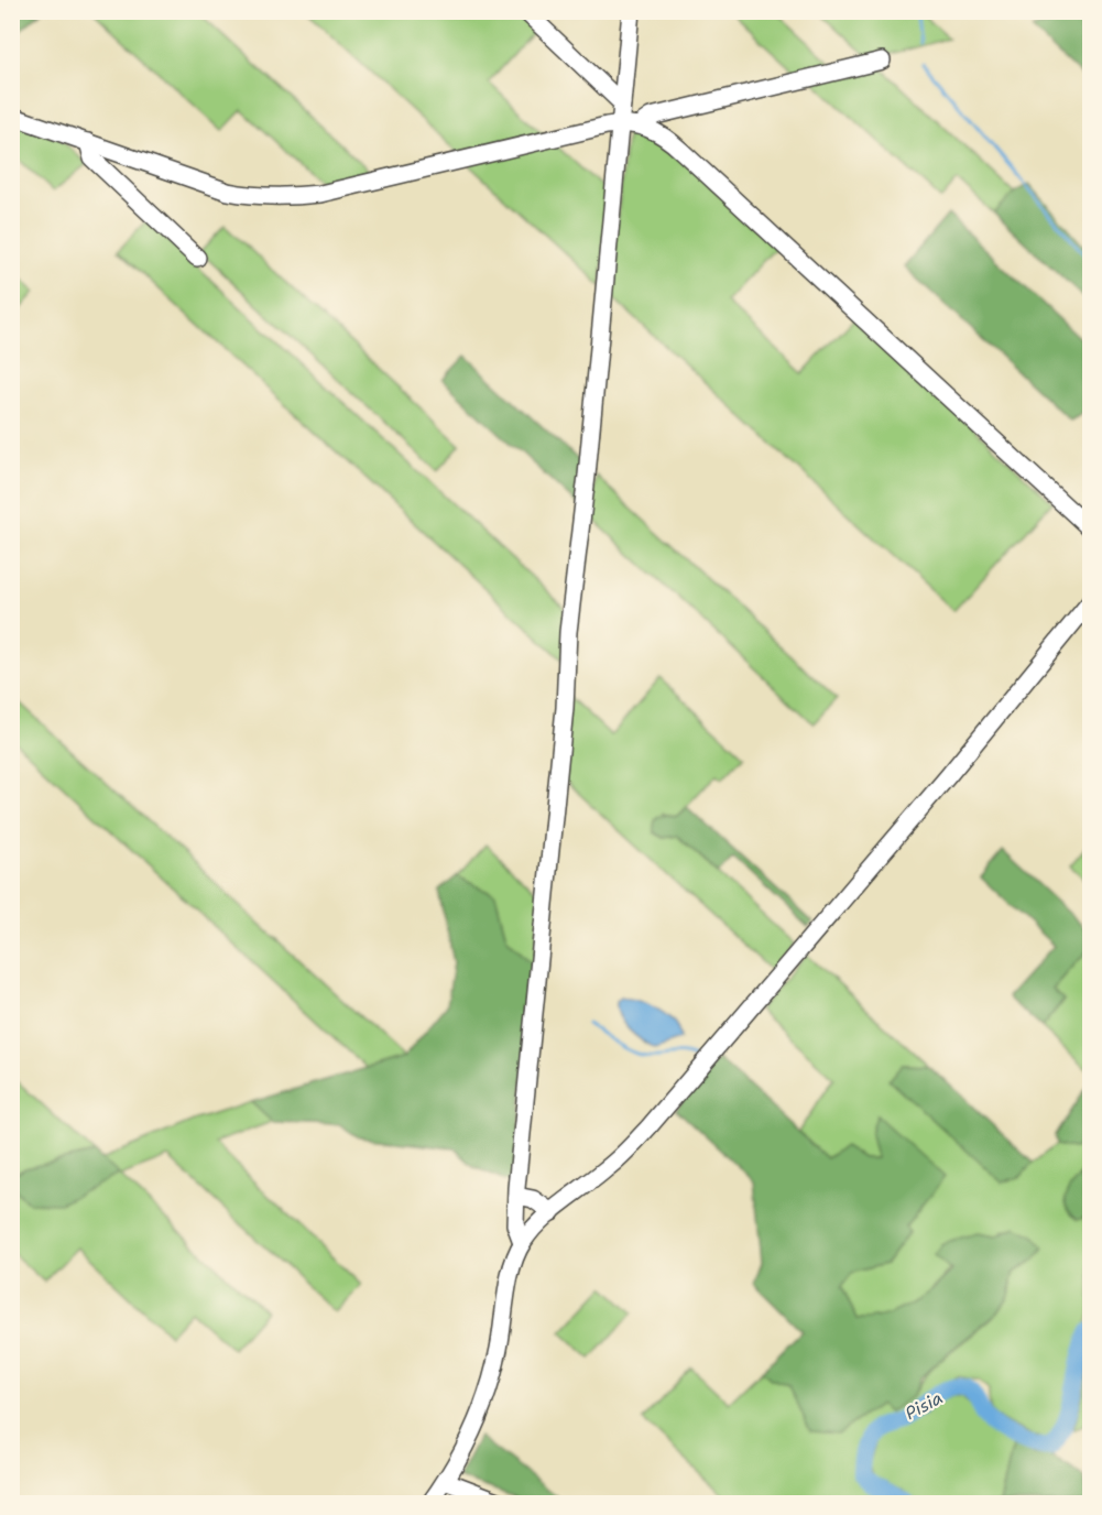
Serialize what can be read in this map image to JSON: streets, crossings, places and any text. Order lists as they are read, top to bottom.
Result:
{
  "water": ["Pisia"]
}
